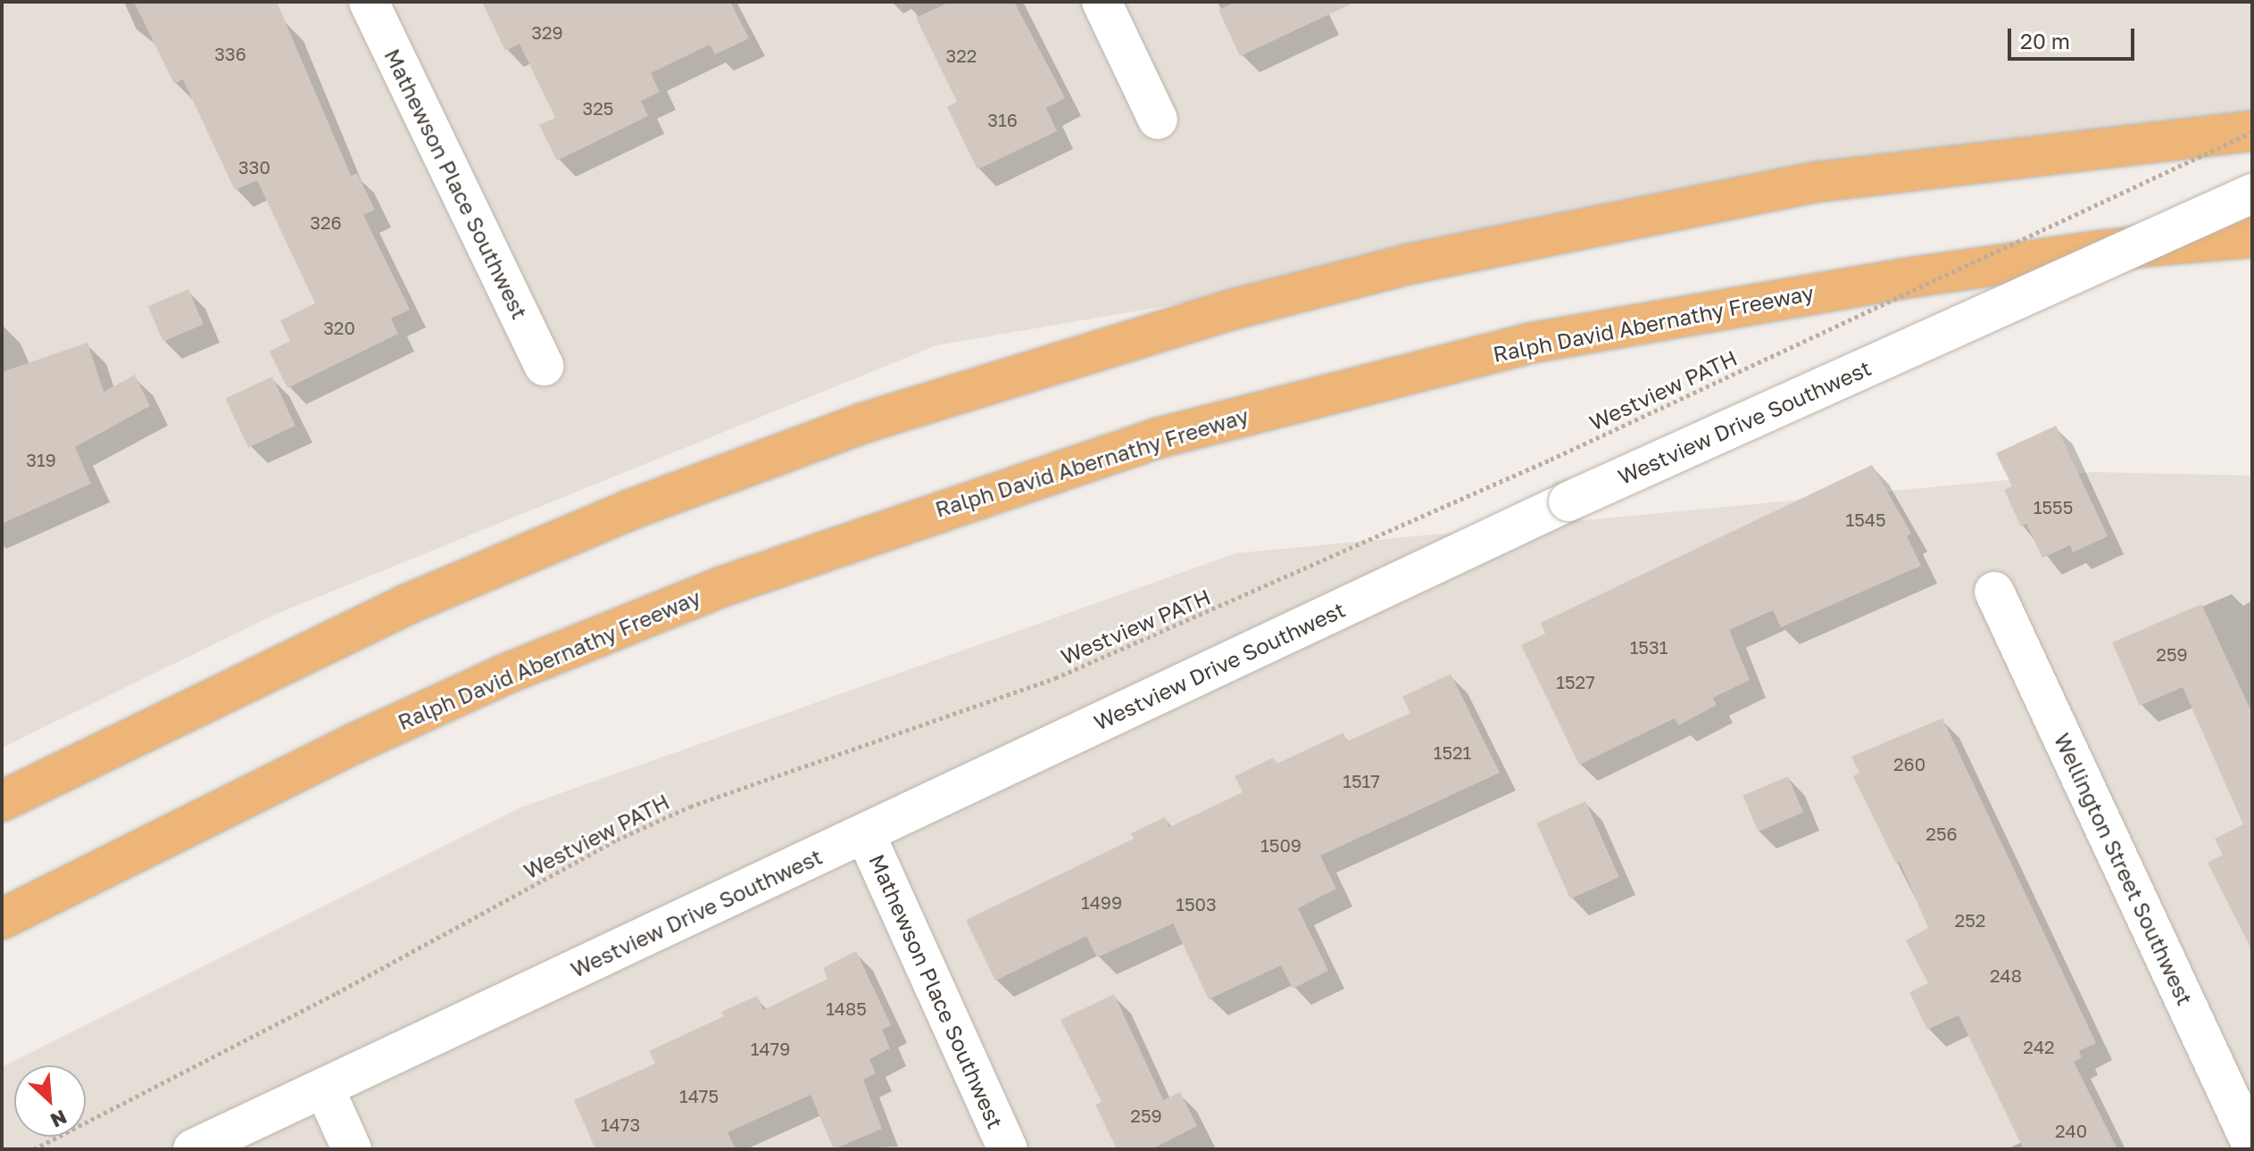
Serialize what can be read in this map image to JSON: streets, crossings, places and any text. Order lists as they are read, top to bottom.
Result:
{
  "streets": {
    "highway": ["Ralph David Abernathy Freeway"],
    "street": ["Mathewson Place Southwest", "Westview Drive Southwest", "Wellington Street Southwest"],
    "path": ["Westview PATH"]
  },
  "crossings": [
    ["Mathewson Place Southwest", "Westview Drive Southwest"]
  ],
  "house_numbers": [
    "329",
    "336",
    "322",
    "325",
    "316",
    "330",
    "326",
    "320",
    "319",
    "1555",
    "1545",
    "1531",
    "259",
    "1527",
    "1521",
    "260",
    "1517",
    "256",
    "1509",
    "1499",
    "1503",
    "252",
    "248",
    "1485",
    "242",
    "1479",
    "1475",
    "259",
    "1473",
    "240"
  ],
  "scale_bar": "20 m",
  "north": "bottom right"
}
